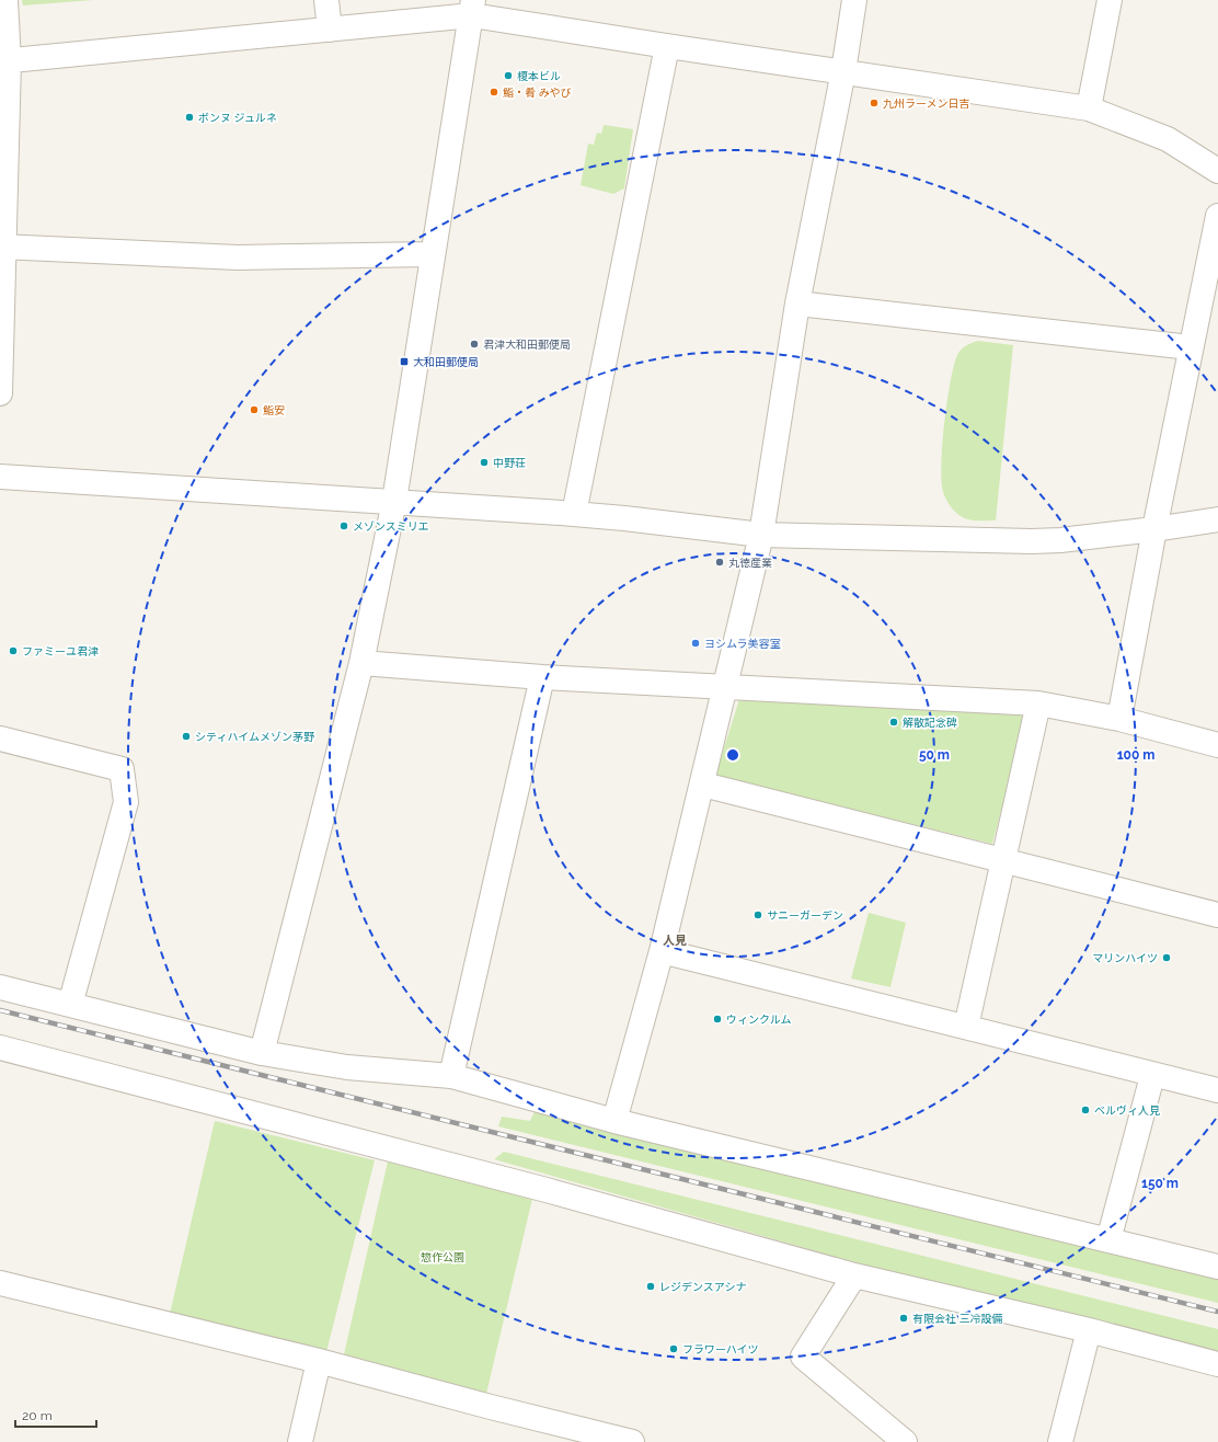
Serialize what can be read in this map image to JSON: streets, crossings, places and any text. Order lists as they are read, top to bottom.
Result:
{
  "districts": ["人見"],
  "parks": ["惣作公園"],
  "places": {
    "other": [
      "榎本ビル",
      "鮨・肴 みやび",
      "九州ラーメン日吉",
      "ボンヌ ジュルネ",
      "君津大和田郵便局",
      "鮨安",
      "中野荘",
      "メゾンスミリエ",
      "丸徳産業",
      "ヨシムラ美容室",
      "ファミーユ君津",
      "解散記念碑",
      "シティハイムメゾン茅野",
      "サニーガーデン",
      "マリンハイツ",
      "ウィンクルム",
      "ベルヴィ人見",
      "レジデンスアシナ",
      "有限会社 三冷設備",
      "フラワーハイツ"
    ],
    "transit": ["大和田郵便局"]
  },
  "scale_bar": "20 m",
  "rings": ["50 m", "100 m", "150 m"]
}
